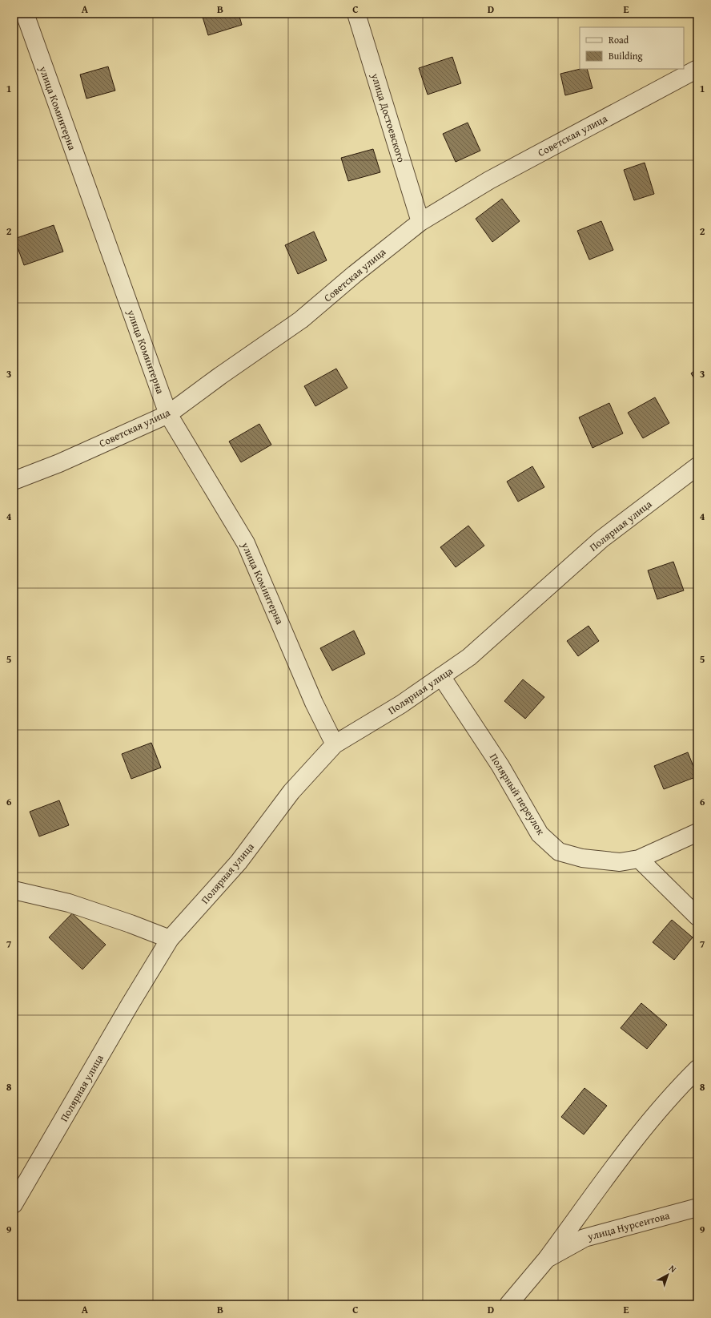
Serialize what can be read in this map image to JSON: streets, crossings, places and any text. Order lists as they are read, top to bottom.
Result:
{
  "streets": {
    "street": [
      "улица Коминтерна",
      "улица Достоевского",
      "Советская улица",
      "Полярная улица",
      "Полярный переулок",
      "улица Нурсеитова"
    ]
  },
  "crossings": [
    ["улица Коминтерна", "Советская улица"],
    ["улица Коминтерна", "Полярная улица"],
    ["улица Достоевского", "Советская улица"],
    ["Полярная улица", "Полярный переулок"]
  ],
  "legend": ["Road", "Building"],
  "north": "top right",
  "grid": {
    "columns": [
      "A",
      "B",
      "C",
      "D",
      "E"
    ],
    "rows": [
      "1",
      "2",
      "3",
      "4",
      "5",
      "6",
      "7",
      "8",
      "9"
    ]
  }
}
